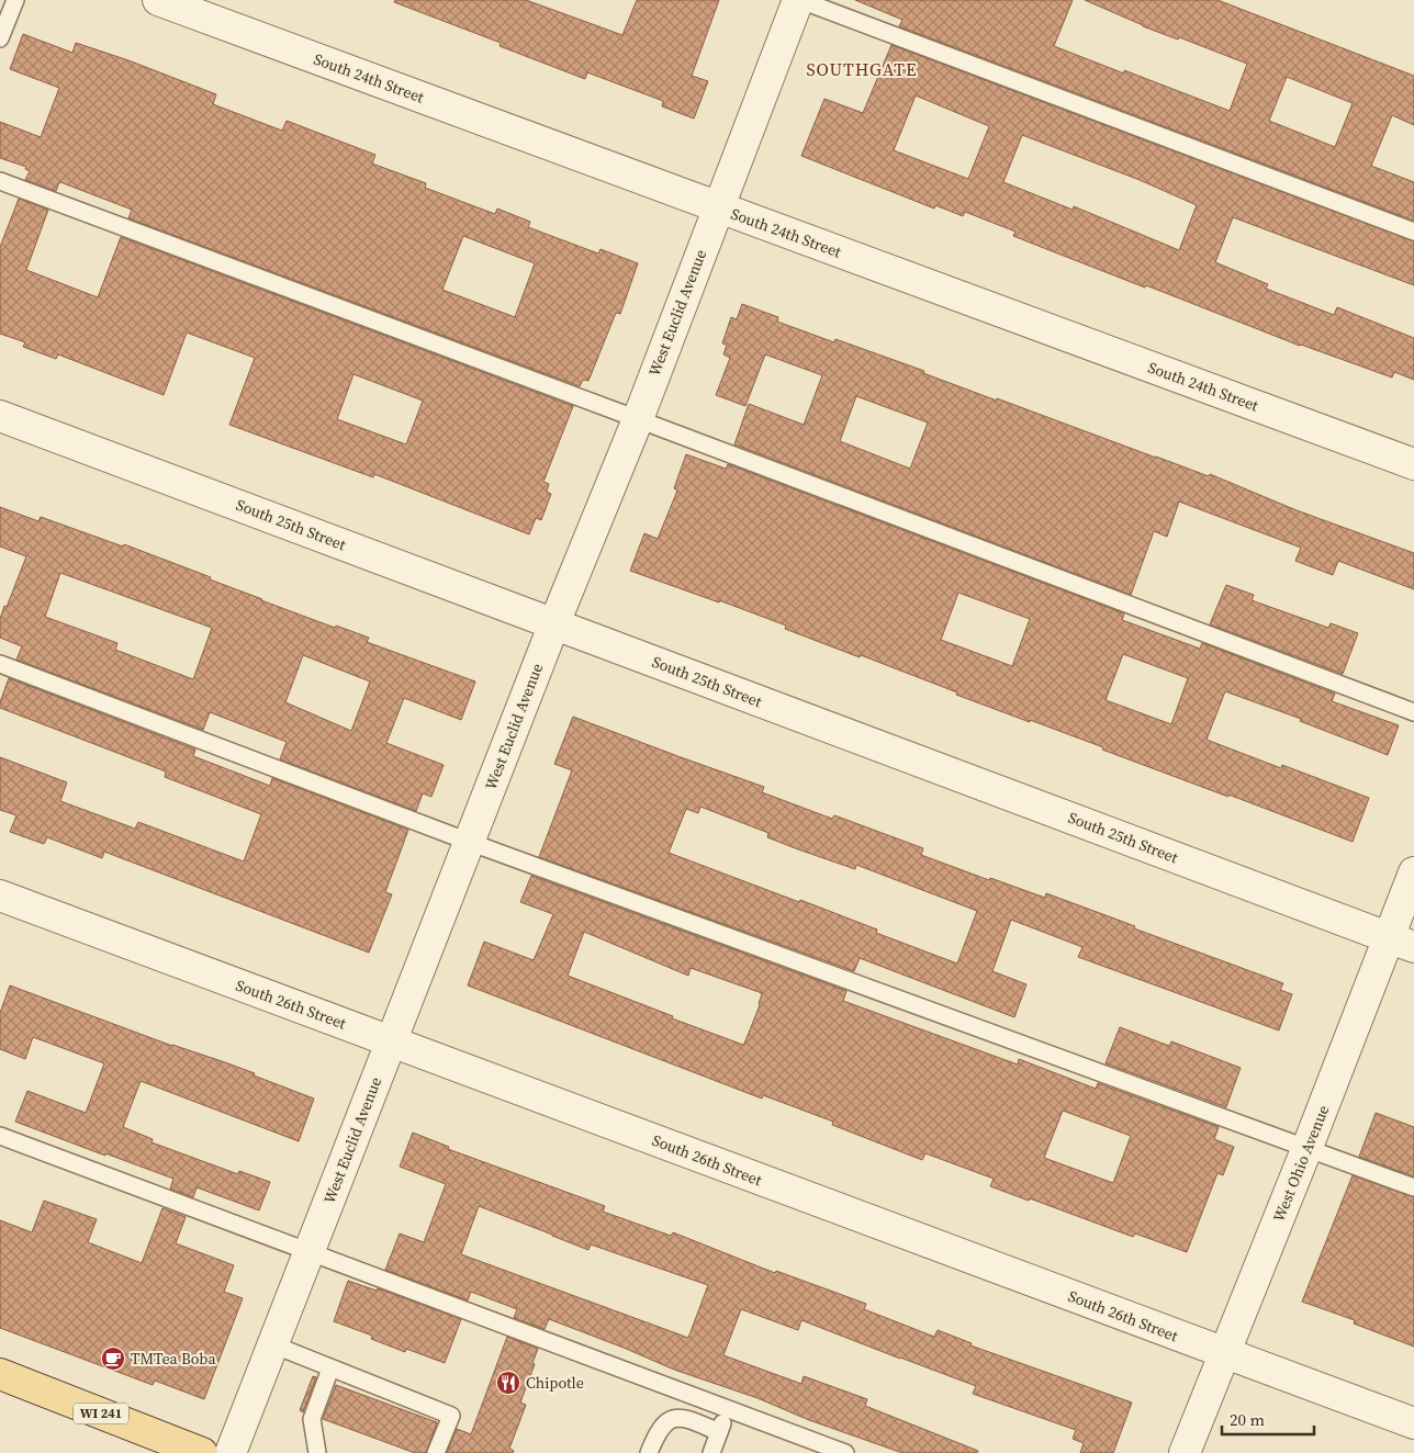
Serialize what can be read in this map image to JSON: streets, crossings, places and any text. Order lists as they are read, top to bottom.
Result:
{
  "streets": {
    "main road": ["WI 241"],
    "street": [
      "South 24th Street",
      "West Euclid Avenue",
      "South 25th Street",
      "South 26th Street",
      "West Ohio Avenue"
    ]
  },
  "crossings": [
    ["South 24th Street", "West Euclid Avenue"],
    ["West Euclid Avenue", "South 25th Street"],
    ["West Euclid Avenue", "South 26th Street"],
    ["South 25th Street", "West Ohio Avenue"],
    ["South 26th Street", "West Ohio Avenue"]
  ],
  "districts": ["SOUTHGATE"],
  "places": {
    "cafe": ["TMTea Boba"],
    "restaurant": ["Chipotle"]
  },
  "scale_bar": "20 m"
}
